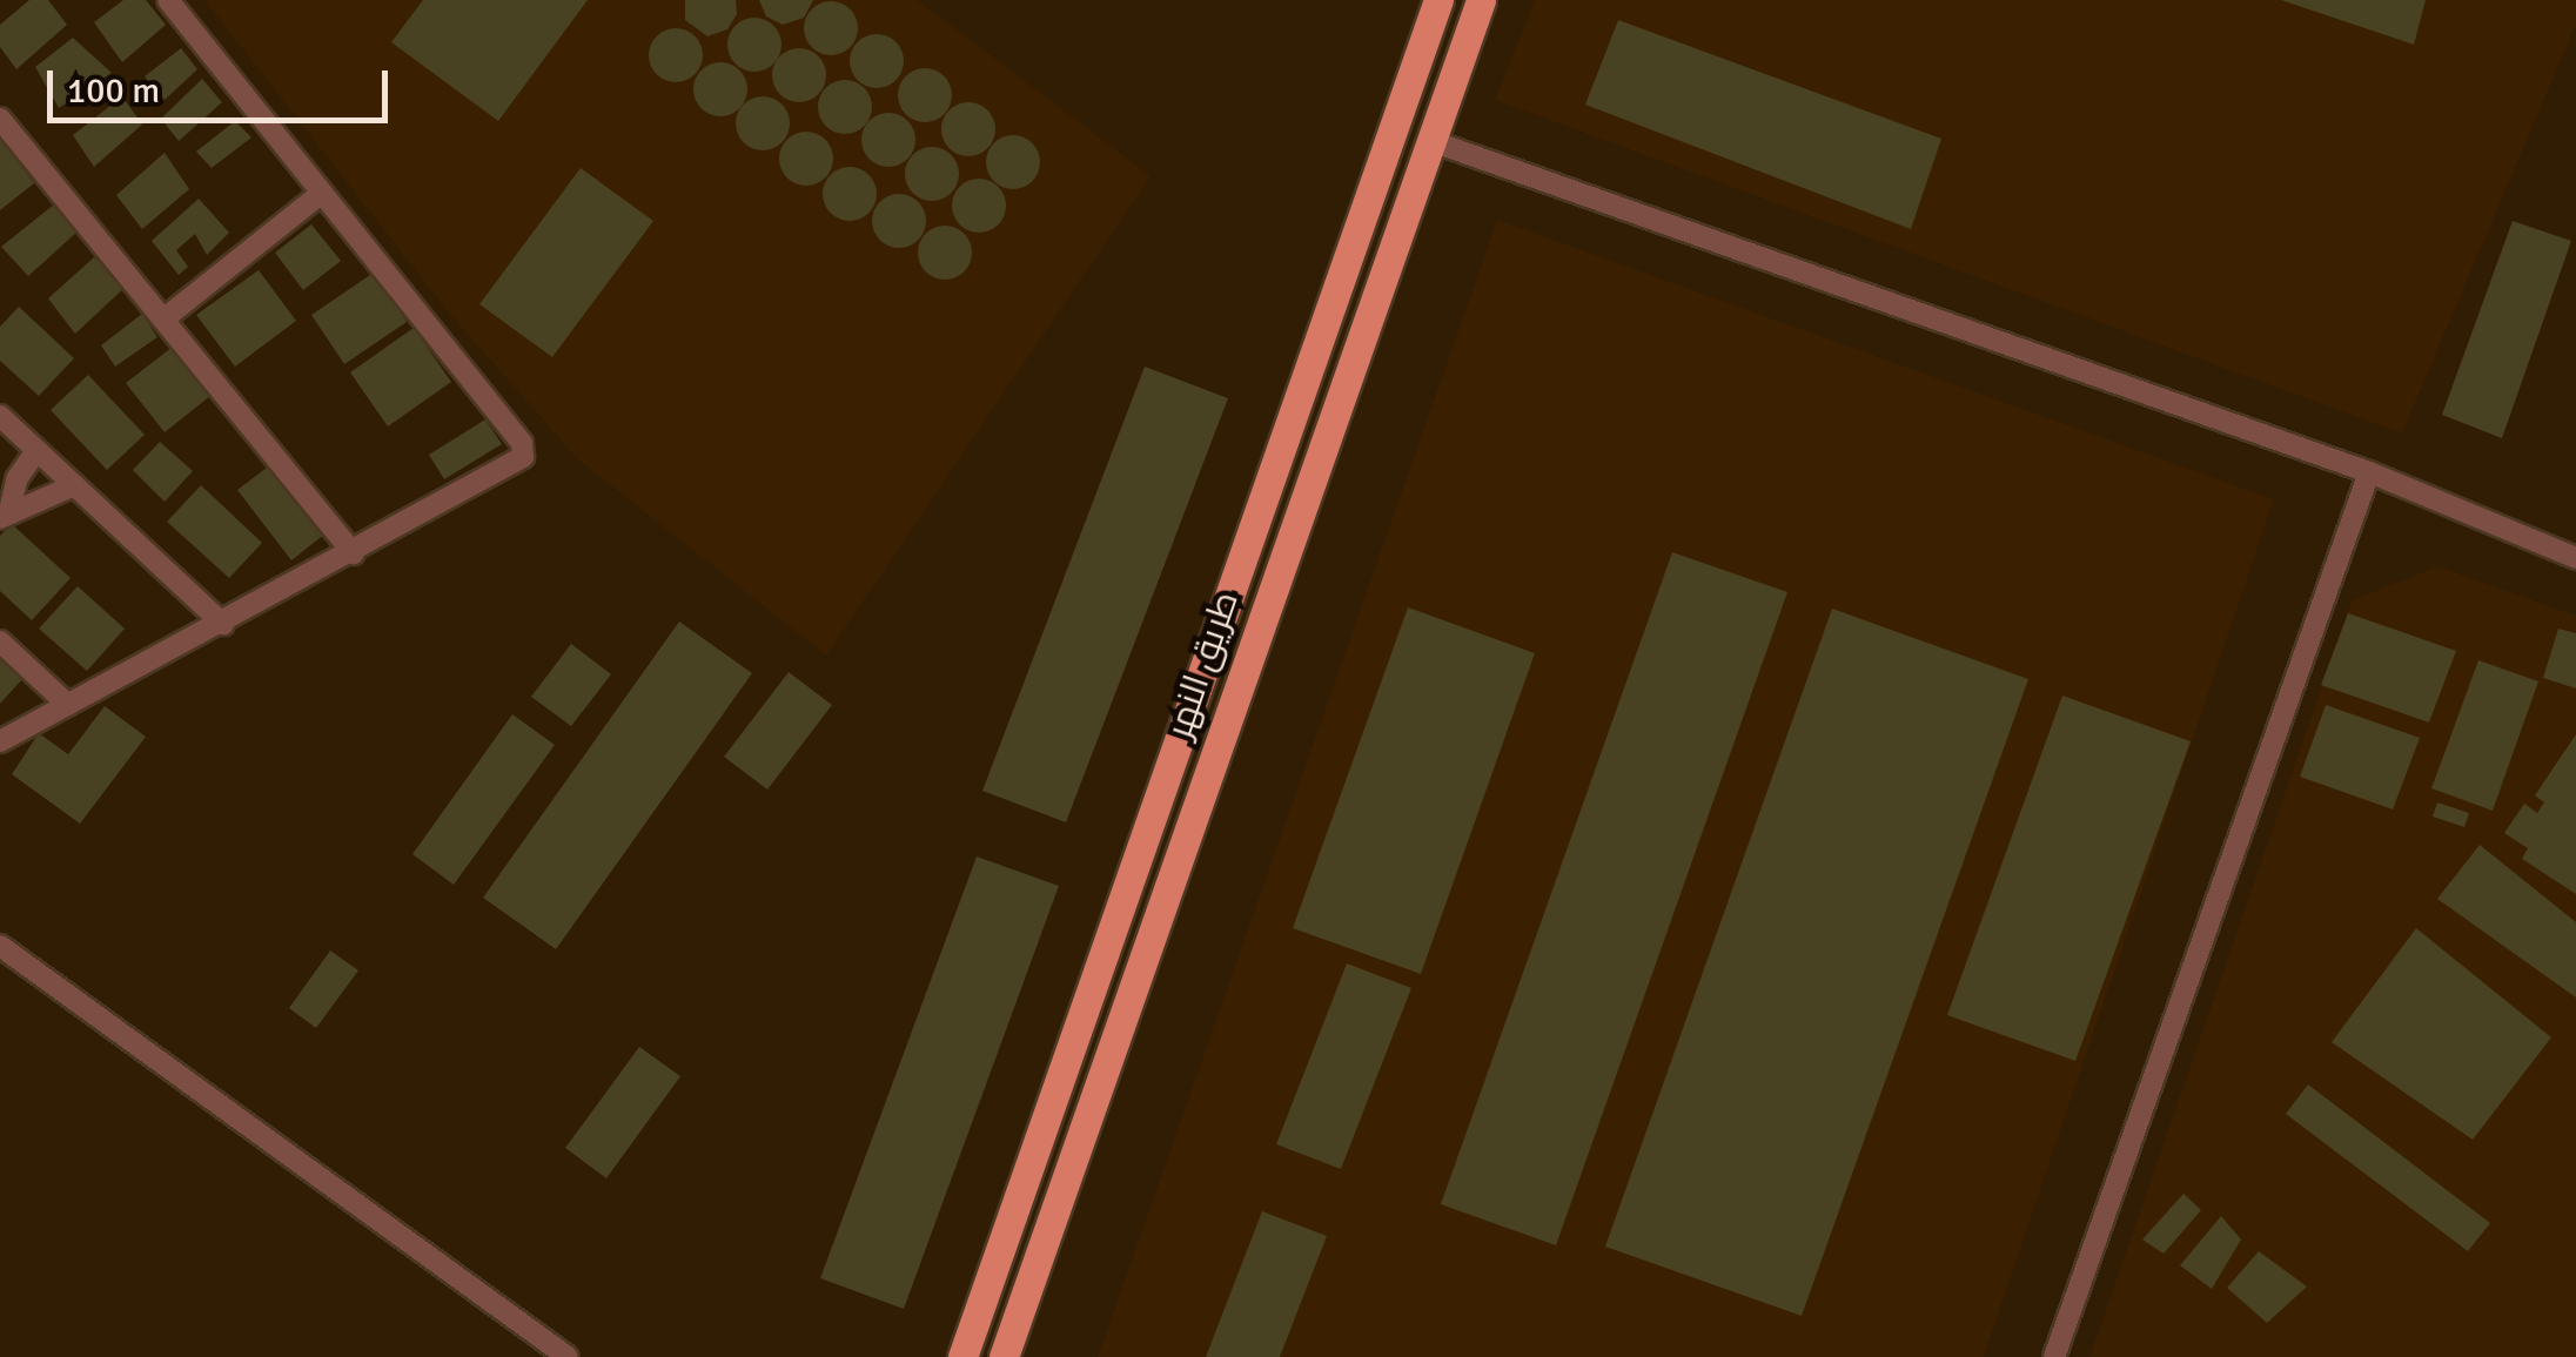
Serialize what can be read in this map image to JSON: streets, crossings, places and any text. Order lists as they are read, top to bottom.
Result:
{
  "streets": {
    "main road": ["طريق النهر"]
  },
  "scale_bar": "100 m"
}
